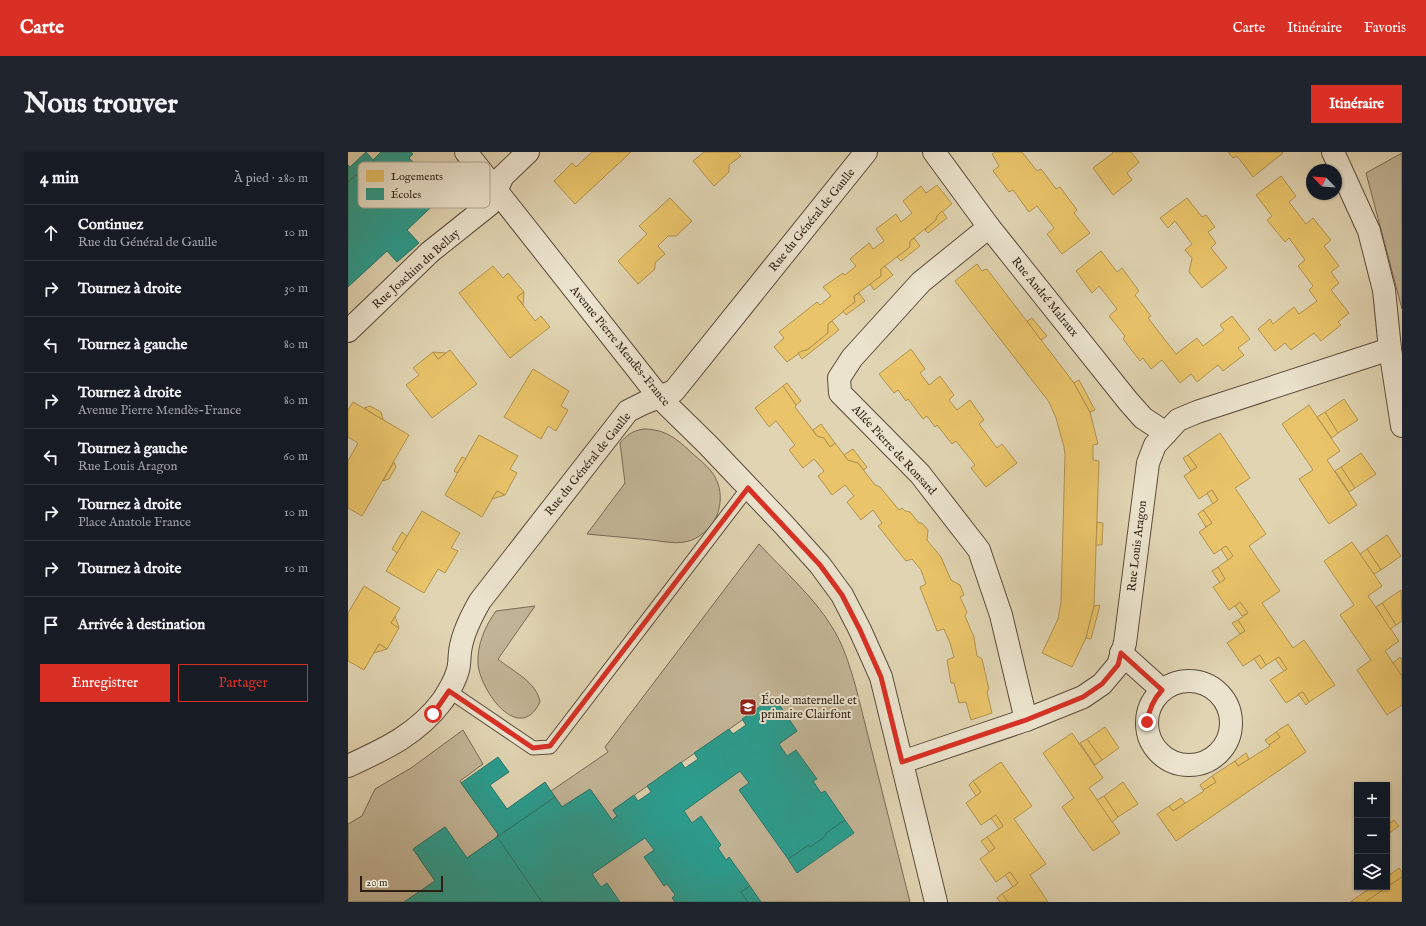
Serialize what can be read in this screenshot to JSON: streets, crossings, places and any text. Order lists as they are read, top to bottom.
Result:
{
  "streets": {
    "street": [
      "Rue du Général de Gaulle",
      "Rue Joachim du Bellay",
      "Rue André Malraux",
      "Avenue Pierre Mendès-France",
      "Allée Pierre de Ronsard",
      "Rue Louis Aragon"
    ]
  },
  "crossings": [
    ["Rue du Général de Gaulle", "Avenue Pierre Mendès-France"],
    ["Rue Joachim du Bellay", "Avenue Pierre Mendès-France"],
    ["Rue André Malraux", "Allée Pierre de Ronsard"],
    ["Rue André Malraux", "Rue Louis Aragon"],
    ["Avenue Pierre Mendès-France", "Rue Louis Aragon"],
    ["Allée Pierre de Ronsard", "Rue Louis Aragon"]
  ],
  "places": {
    "school or university": ["École maternelle et primaire Clairfont"]
  },
  "legend": ["Logements", "Écoles"],
  "scale_bar": "20 m",
  "north": "top left",
  "page": {
    "header": "Carte",
    "nav": ["Carte", "Itinéraire", "Favoris"],
    "buttons": [
      "Itinéraire",
      ["Enregistrer", "Partager"]
    ],
    "title": "Nous trouver",
    "heading": ["4 min", "À pied · 280 m"],
    "list": [
      ["Continuez", "Rue du Général de Gaulle", "10 m"],
      ["Tournez à droite", "30 m"],
      ["Tournez à gauche", "80 m"],
      ["Tournez à droite", "Avenue Pierre Mendès-France", "80 m"],
      ["Tournez à gauche", "Rue Louis Aragon", "60 m"],
      ["Tournez à droite", "Place Anatole France", "10 m"],
      ["Tournez à droite", "10 m"],
      "Arrivée à destination"
    ],
    "map_buttons": ["+", "−"],
    "scale": "20 m"
  }
}
